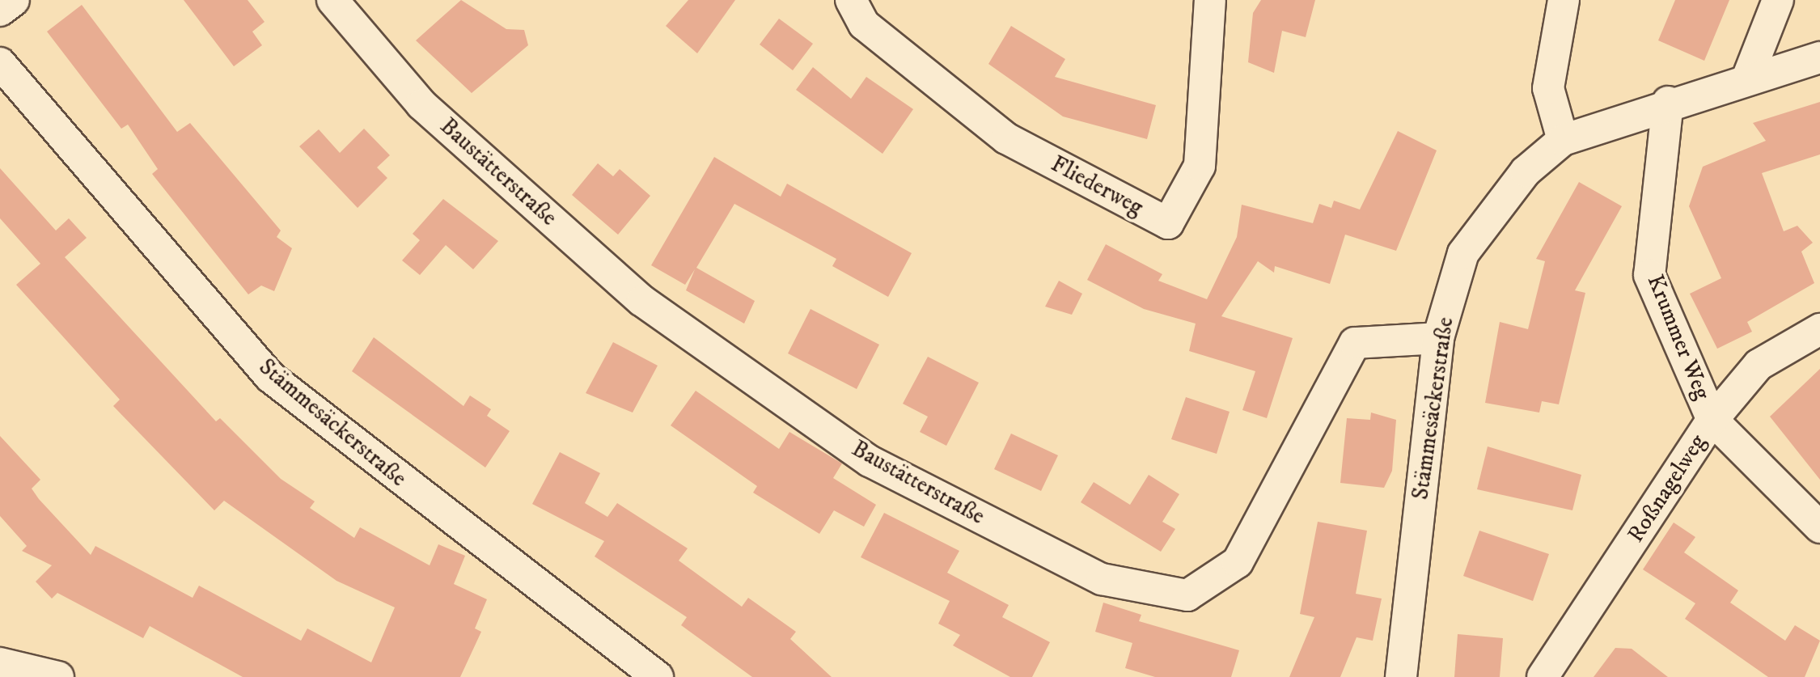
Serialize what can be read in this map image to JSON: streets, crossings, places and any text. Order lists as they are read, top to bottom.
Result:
{
  "streets": {
    "street": [
      "Baustätterstraße",
      "Fliederweg",
      "Krummer Weg",
      "Stämmesäckerstraße",
      "Roßnagelweg"
    ]
  },
  "crossings": [
    ["Baustätterstraße", "Stämmesäckerstraße"],
    ["Krummer Weg", "Stämmesäckerstraße"],
    ["Krummer Weg", "Roßnagelweg"]
  ]
}
